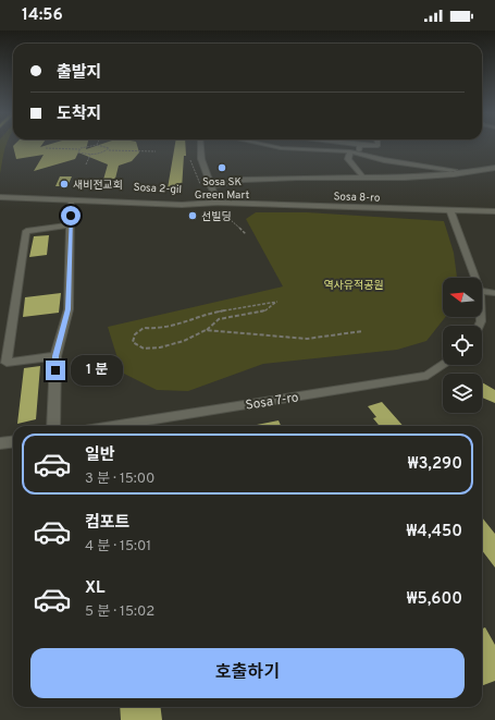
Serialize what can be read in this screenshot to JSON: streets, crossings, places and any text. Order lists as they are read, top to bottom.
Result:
{
  "streets": {
    "street": ["Sosa 2-gil", "Sosa 8-ro", "Sosa 7-ro"]
  },
  "crossings": [
    ["Sosa 2-gil", "Sosa 8-ro"]
  ],
  "parks": ["역사유적공원"],
  "places": ["Sosa SK Green Mart", "새비전교회", "선빌딩"],
  "north": "left",
  "page": {
    "status": "14:56",
    "banner": ["출발지", "도착지"],
    "bubble": "1 분",
    "list": [
      {
        "name": "일반",
        "note": "3 분 · 15:00",
        "value": "₩3,290"
      },
      {
        "name": "컴포트",
        "note": "4 분 · 15:01",
        "value": "₩4,450"
      },
      {
        "name": "XL",
        "note": "5 분 · 15:02",
        "value": "₩5,600"
      }
    ],
    "buttons": "호출하기"
  }
}
